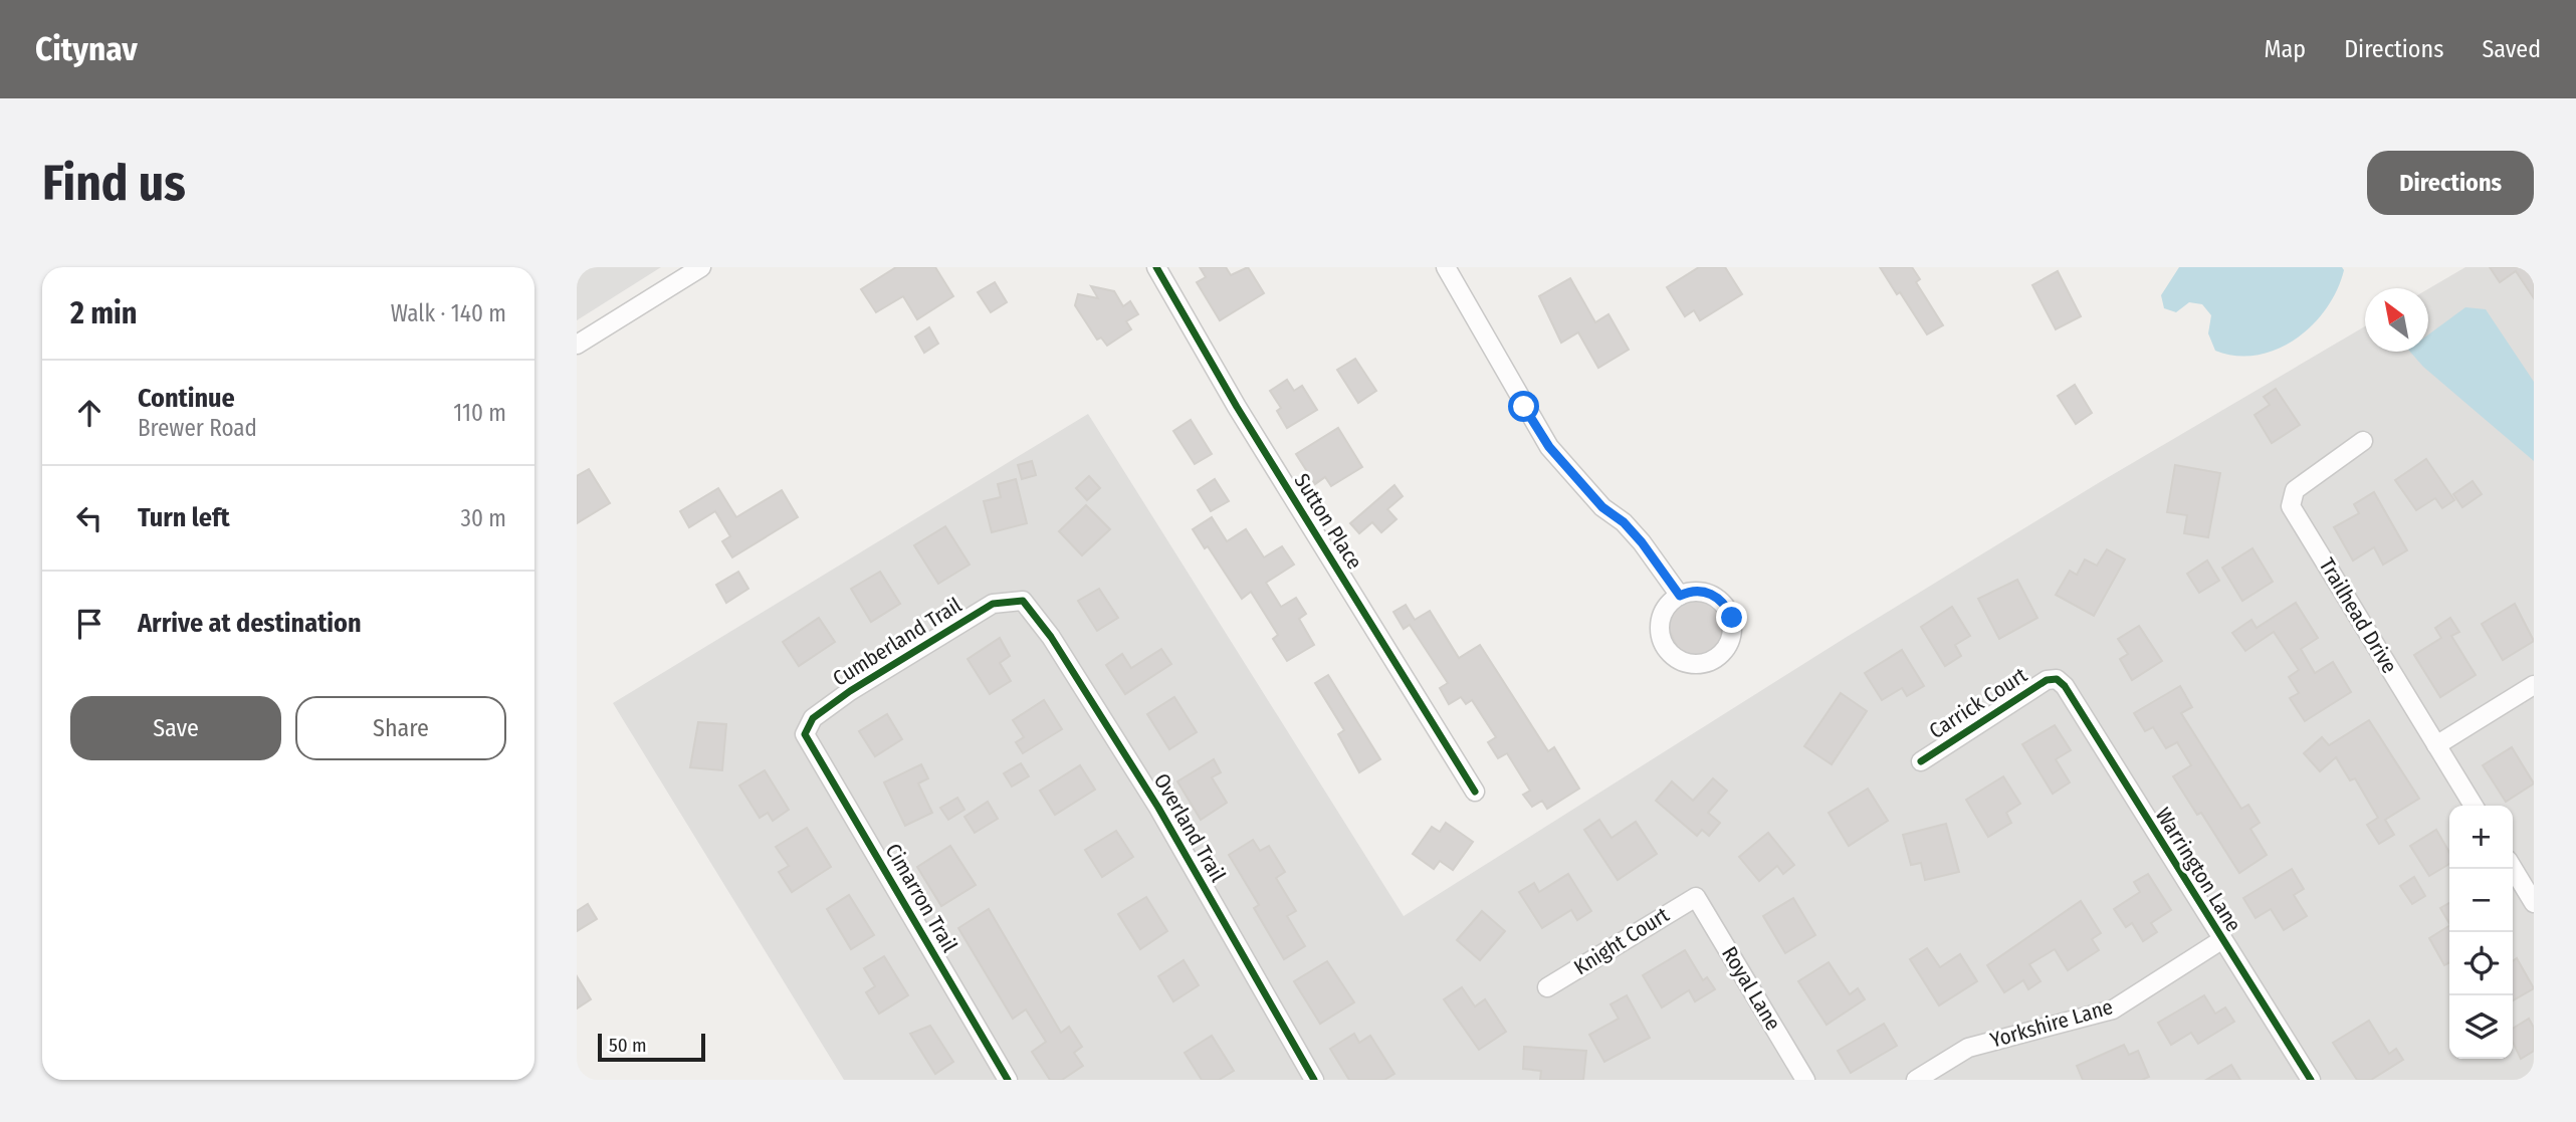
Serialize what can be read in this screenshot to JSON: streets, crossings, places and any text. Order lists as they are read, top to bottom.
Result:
{
  "streets": {
    "street": [
      "Sutton Place",
      "Trailhead Drive",
      "Cumberland Trail",
      "Carrick Court",
      "Overland Trail",
      "Warrington Lane",
      "Cimarron Trail",
      "Knight Court",
      "Royal Lane",
      "Yorkshire Lane"
    ]
  },
  "crossings": [
    ["Cumberland Trail", "Overland Trail"],
    ["Cumberland Trail", "Cimarron Trail"],
    ["Carrick Court", "Warrington Lane"],
    ["Warrington Lane", "Yorkshire Lane"],
    ["Knight Court", "Royal Lane"]
  ],
  "scale_bar": "50 m",
  "north": "top left",
  "page": {
    "header": "Citynav",
    "nav": ["Map", "Directions", "Saved"],
    "buttons": [
      "Directions",
      ["Save", "Share"]
    ],
    "title": "Find us",
    "heading": ["2 min", "Walk · 140 m"],
    "list": [
      ["Continue", "Brewer Road", "110 m"],
      ["Turn left", "30 m"],
      "Arrive at destination"
    ],
    "map_buttons": ["+", "−"],
    "scale": "50 m"
  }
}
